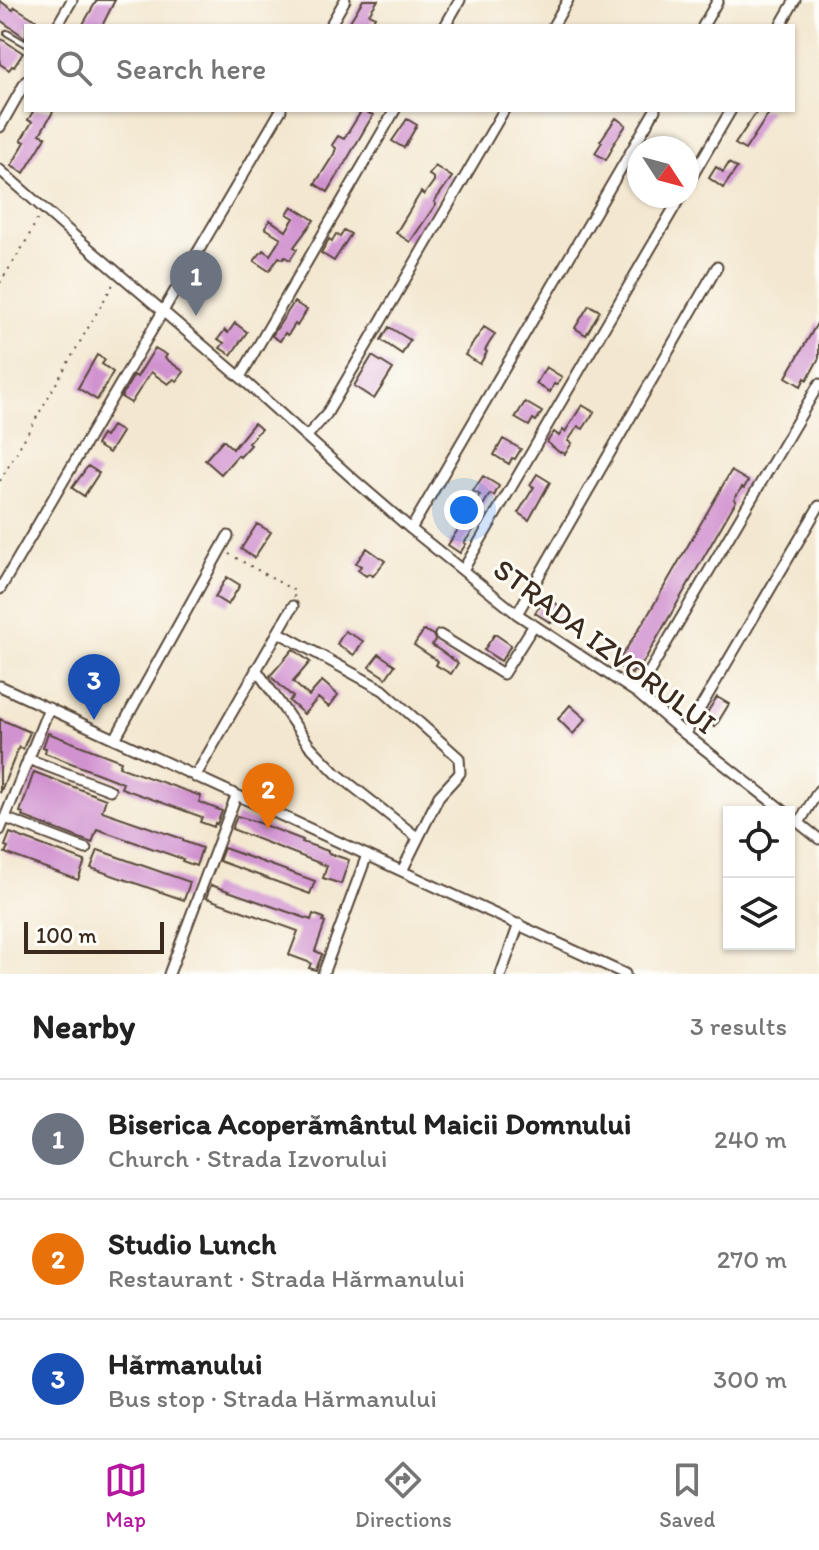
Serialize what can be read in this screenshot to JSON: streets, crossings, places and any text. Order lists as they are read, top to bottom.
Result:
{
  "streets": {
    "street": ["STRADA IZVORULUI"]
  },
  "scale_bar": "100 m",
  "north": "bottom right",
  "page": {
    "search": "Search here",
    "pins": ["1", "3", "2"],
    "scale": "100 m",
    "heading": ["Nearby", "3 results"],
    "list": [
      {
        "mark": "1",
        "name": "Biserica Acoperământul Maicii Domnului",
        "note": "Church · Strada Izvorului",
        "value": "240 m"
      },
      {
        "mark": "2",
        "name": "Studio Lunch",
        "note": "Restaurant · Strada Hărmanului",
        "value": "270 m"
      },
      {
        "mark": "3",
        "name": "Hărmanului",
        "note": "Bus stop · Strada Hărmanului",
        "value": "300 m"
      }
    ],
    "nav": ["Map", "Directions", "Saved"]
  }
}
